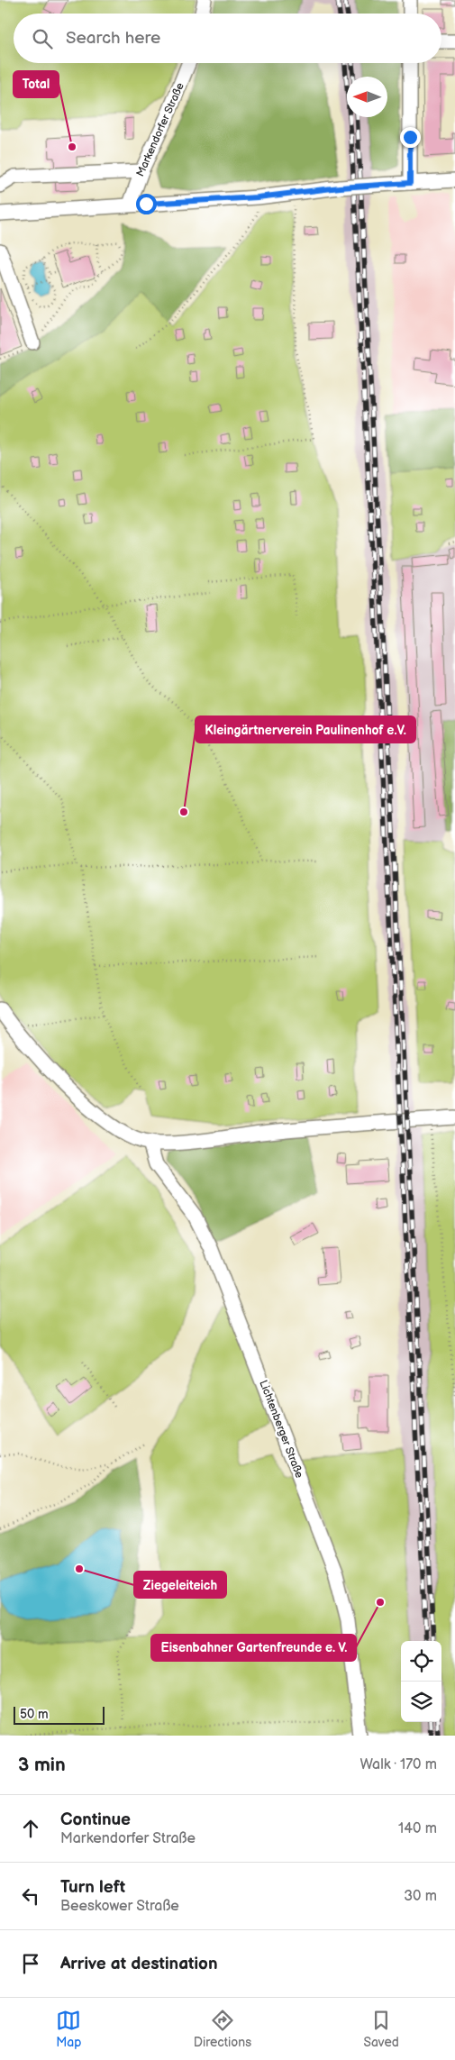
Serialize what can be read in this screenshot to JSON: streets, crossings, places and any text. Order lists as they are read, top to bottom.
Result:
{
  "streets": {
    "street": ["Markendorfer Straße", "Lichtenberger Straße"]
  },
  "places": [
    "Total",
    "Kleingärtnerverein Paulinenhof e.V.",
    "Ziegeleiteich",
    "Eisenbahner Gartenfreunde e. V."
  ],
  "scale_bar": "50 m",
  "north": "left",
  "page": {
    "search": "Search here",
    "scale": "50 m",
    "heading": ["3 min", "Walk · 170 m"],
    "list": [
      ["Continue", "Markendorfer Straße", "140 m"],
      ["Turn left", "Beeskower Straße", "30 m"],
      "Arrive at destination"
    ],
    "nav": ["Map", "Directions", "Saved"]
  }
}
